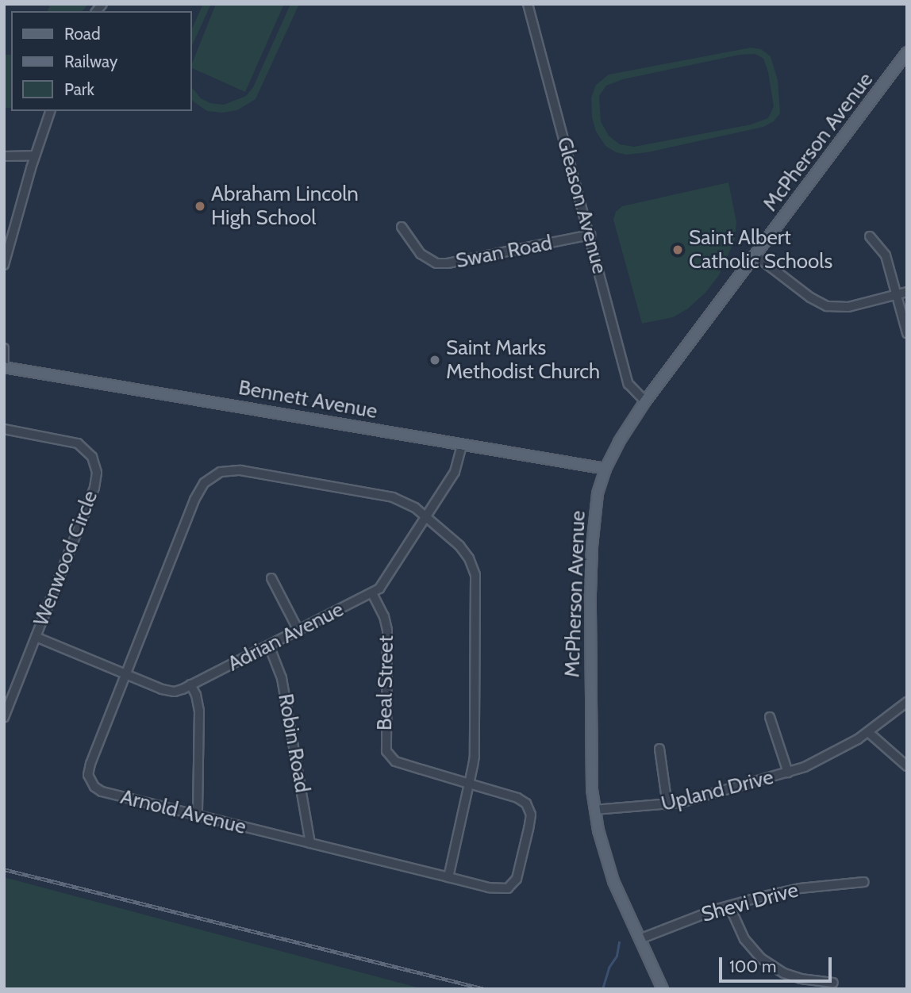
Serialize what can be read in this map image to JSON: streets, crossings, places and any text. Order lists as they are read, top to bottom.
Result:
{
  "streets": {
    "main road": ["McPherson Avenue", "Bennett Avenue"],
    "street": [
      "Gleason Avenue",
      "Swan Road",
      "Wenwood Circle",
      "Adrian Avenue",
      "Beal Street",
      "Robin Road",
      "Upland Drive",
      "Arnold Avenue",
      "Shevi Drive"
    ]
  },
  "crossings": [
    ["McPherson Avenue", "Gleason Avenue"],
    ["McPherson Avenue", "Bennett Avenue"],
    ["McPherson Avenue", "Upland Drive"],
    ["McPherson Avenue", "Shevi Drive"],
    ["Gleason Avenue", "Swan Road"],
    ["Bennett Avenue", "Adrian Avenue"],
    ["Wenwood Circle", "Adrian Avenue"],
    ["Adrian Avenue", "Beal Street"],
    ["Adrian Avenue", "Robin Road"],
    ["Adrian Avenue", "Arnold Avenue"],
    ["Beal Street", "Arnold Avenue"],
    ["Robin Road", "Arnold Avenue"]
  ],
  "places": ["Abraham Lincoln High School", "Saint Albert Catholic Schools", "Saint Marks Methodist Church"],
  "legend": ["Road", "Railway", "Park"],
  "scale_bar": "100 m"
}
